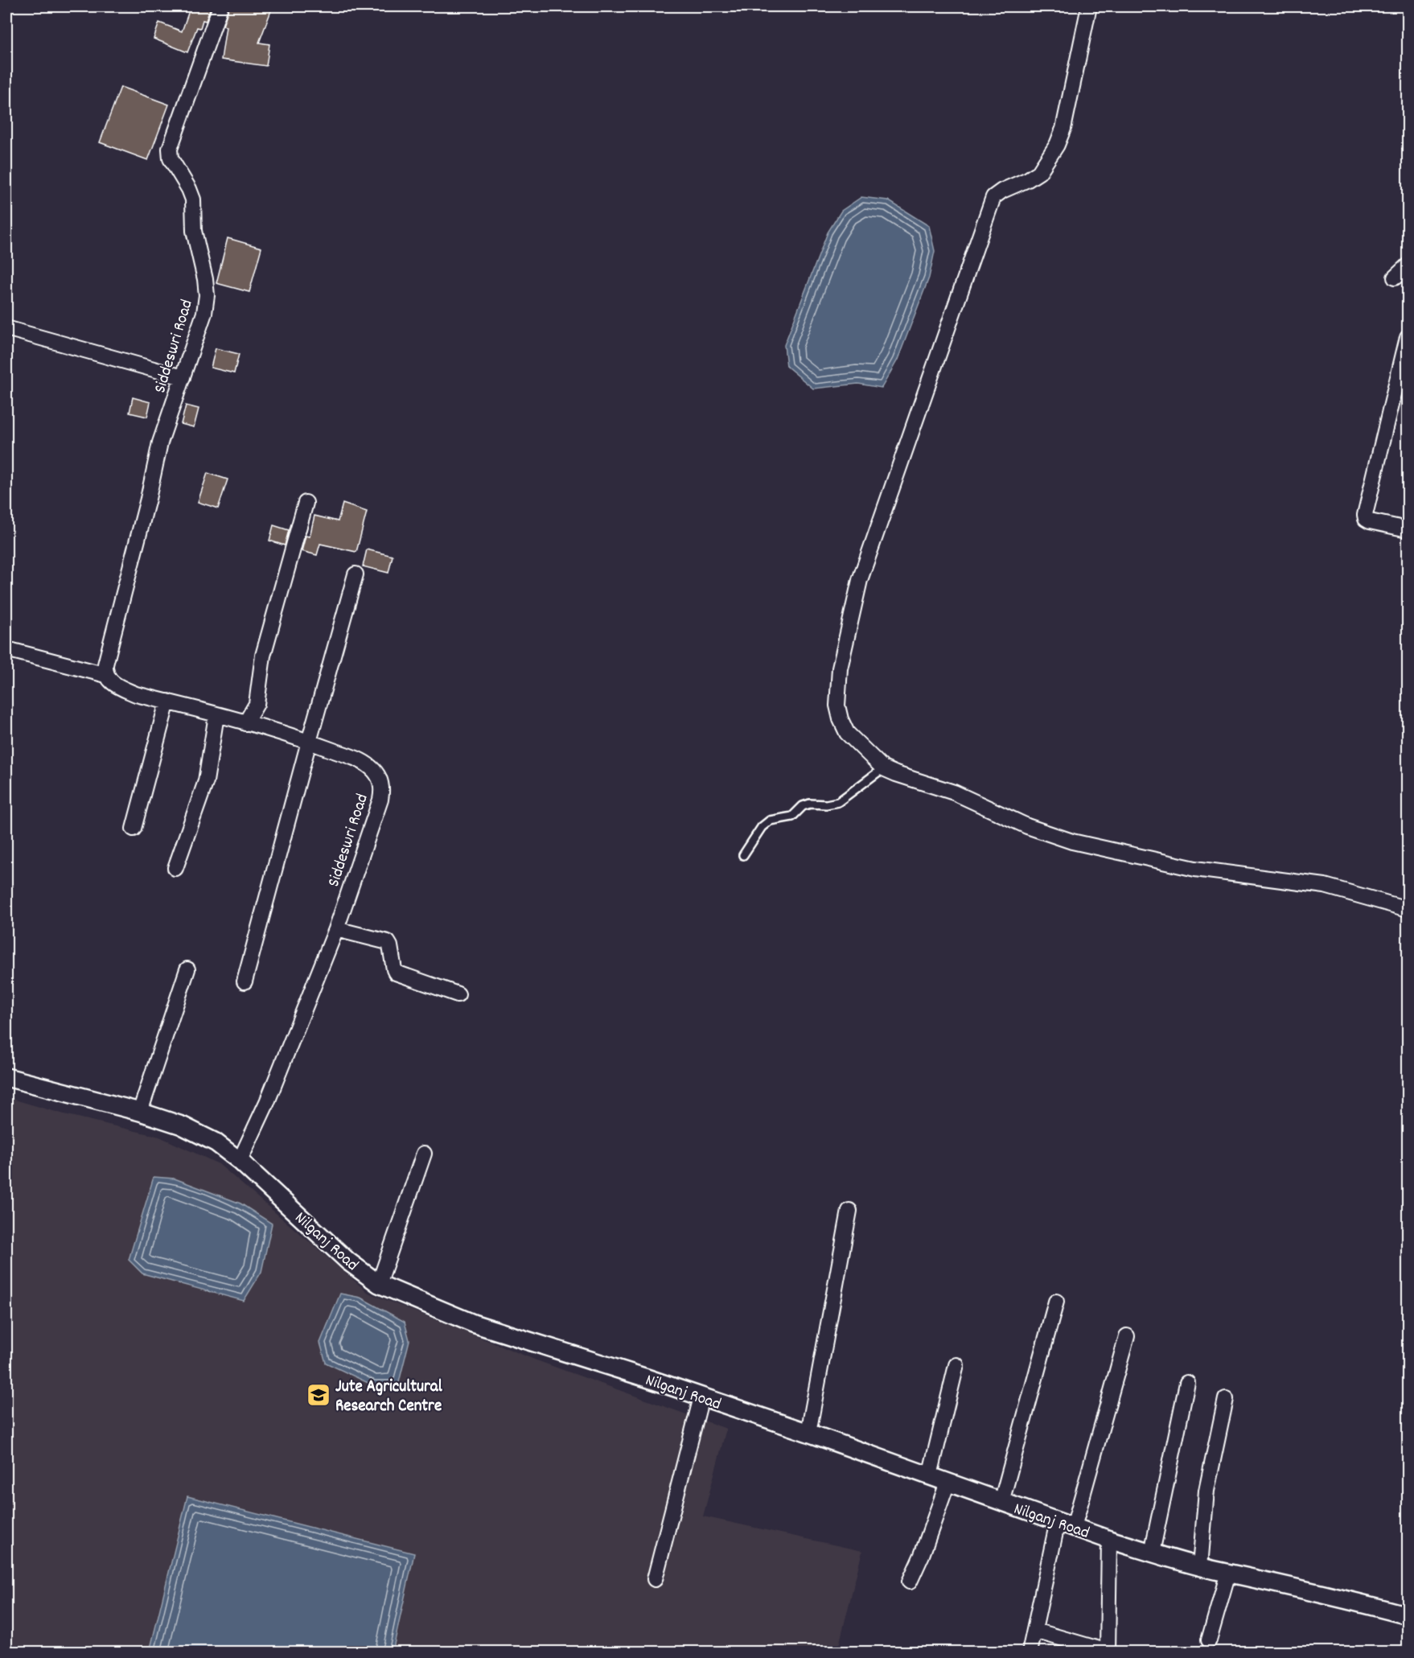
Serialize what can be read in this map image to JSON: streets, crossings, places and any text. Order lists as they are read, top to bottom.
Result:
{
  "streets": {
    "street": ["Siddeswri Road", "Nilganj Road"]
  },
  "crossings": [
    ["Siddeswri Road", "Nilganj Road"]
  ],
  "places": {
    "school or university": ["Jute Agricultural Research Centre"]
  }
}
